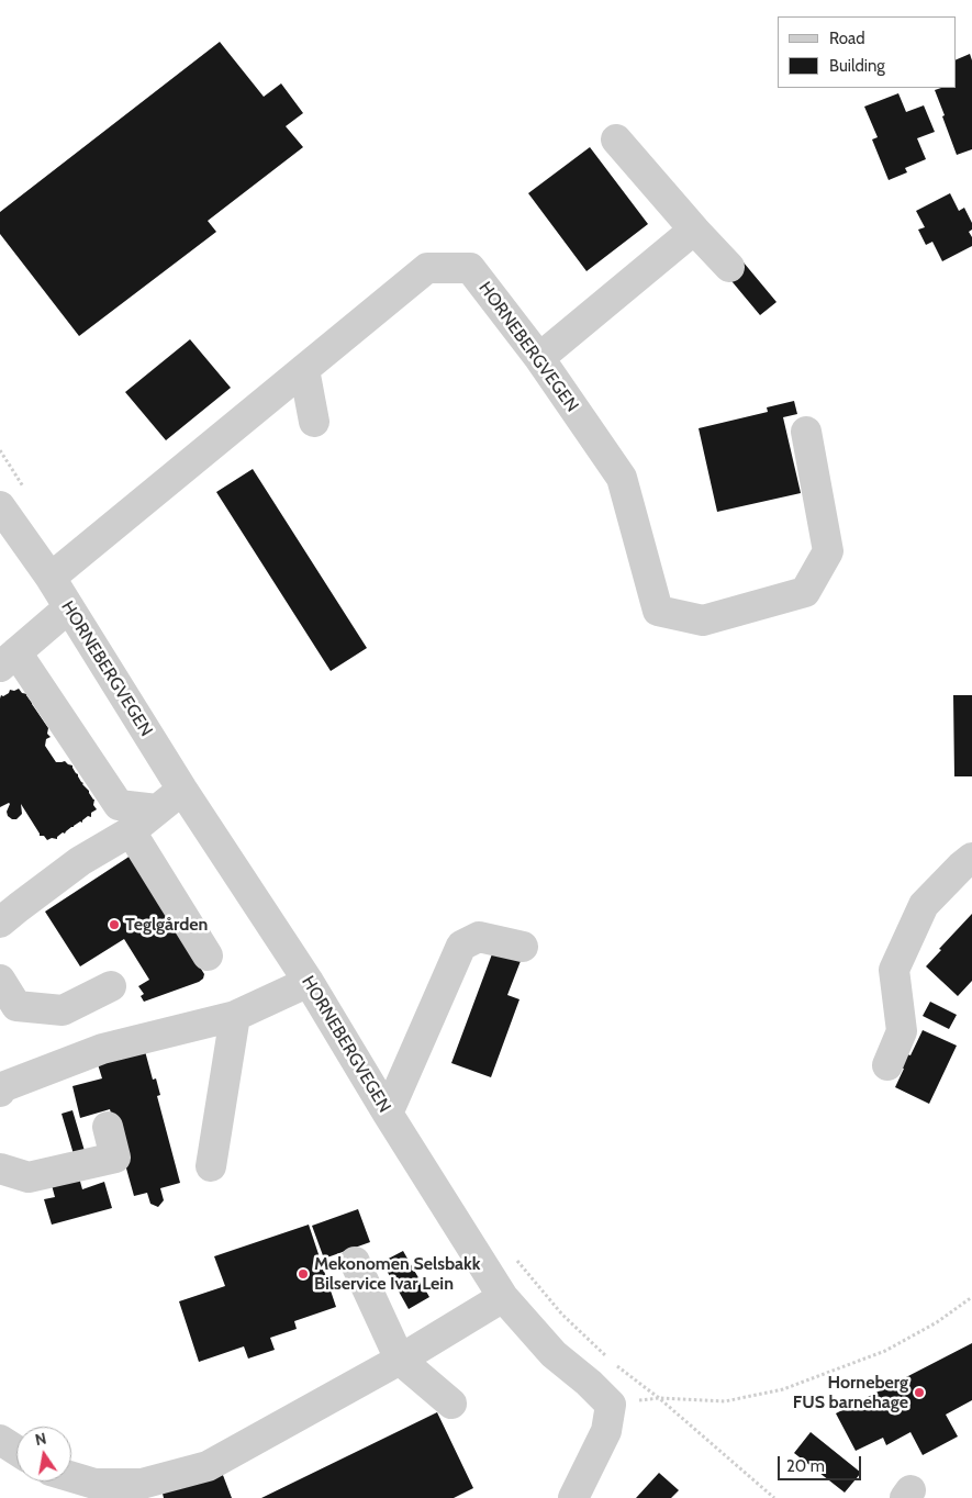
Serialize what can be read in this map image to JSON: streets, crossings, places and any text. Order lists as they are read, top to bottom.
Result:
{
  "streets": {
    "street": ["HORNEBERGVEGEN"]
  },
  "places": ["Teglgården", "Mekonomen Selsbakk Bilservice Ivar Lein", "Horneberg FUS barnehage"],
  "legend": ["Road", "Building"],
  "scale_bar": "20 m",
  "north": "top"
}
